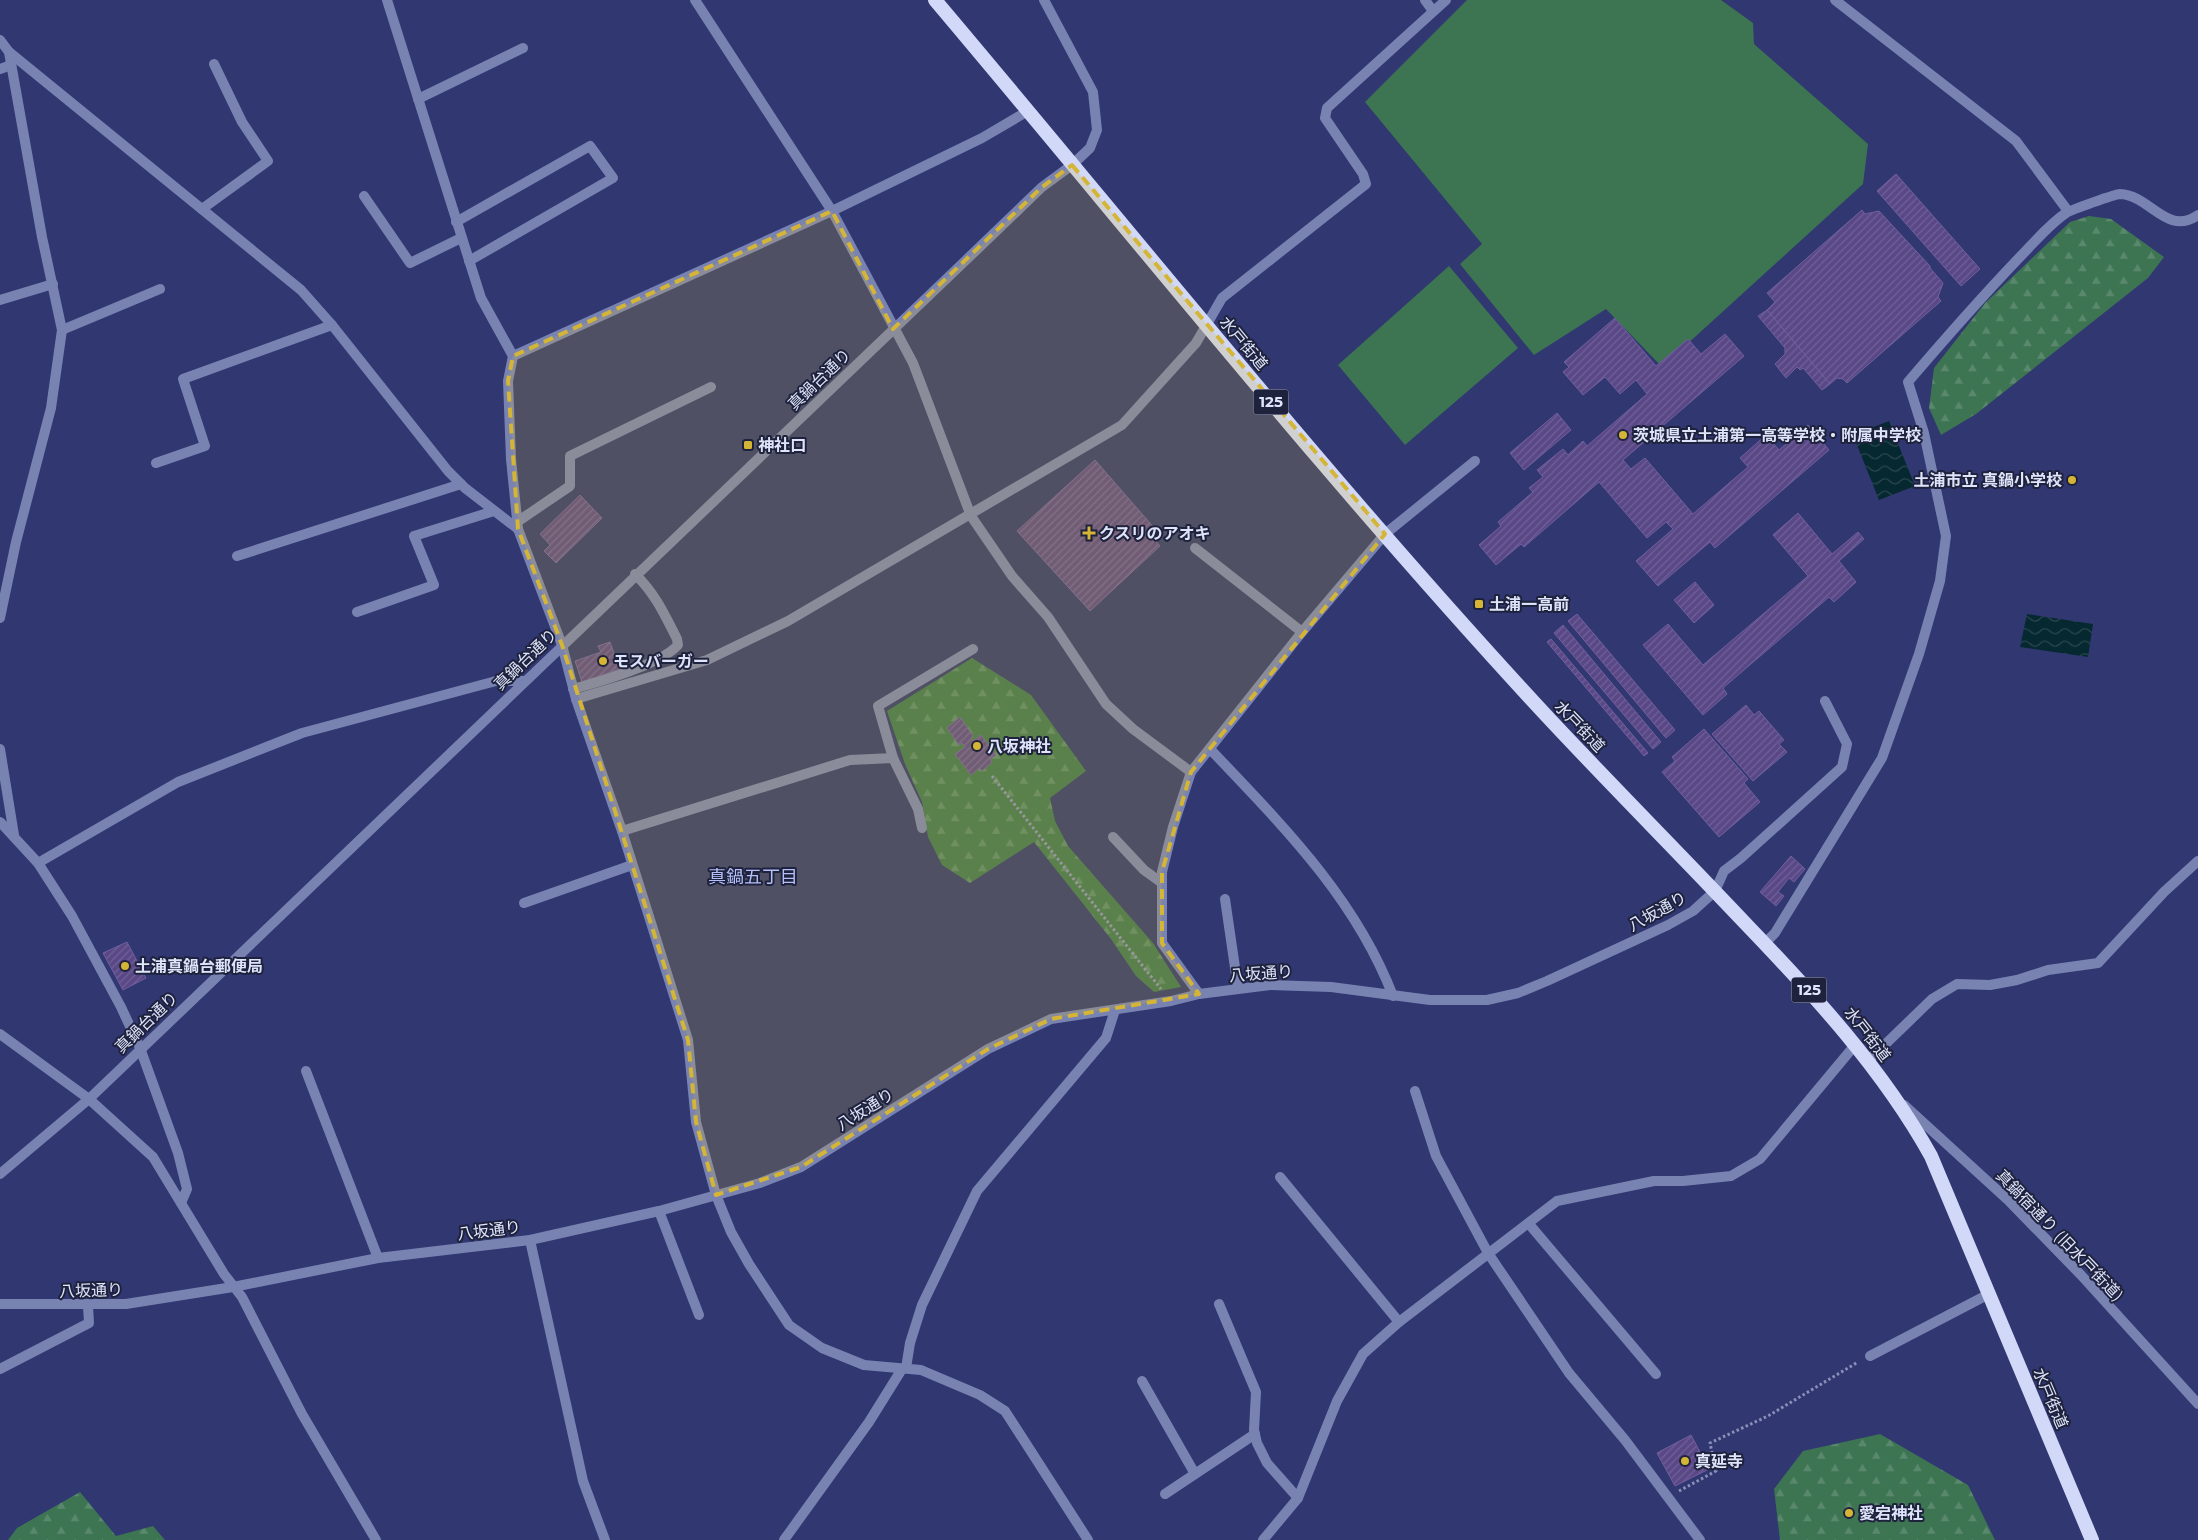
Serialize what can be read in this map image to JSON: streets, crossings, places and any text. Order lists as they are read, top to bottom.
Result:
{
  "streets": {
    "highway": ["水戸街道", "125"],
    "street": ["真鍋台通り", "八坂通り", "真鍋宿通り (旧水戸街道)"]
  },
  "crossings": [
    ["水戸街道", "真鍋台通り"],
    ["水戸街道", "八坂通り"],
    ["水戸街道", "真鍋宿通り (旧水戸街道)"]
  ],
  "districts": ["真鍋五丁目"],
  "places": {
    "other": [
      "茨城県立土浦第一高等学校・附属中学校",
      "土浦市立 真鍋小学校",
      "モスバーガー",
      "八坂神社",
      "土浦真鍋台郵便局",
      "真延寺",
      "愛宕神社"
    ],
    "transit": ["神社口", "土浦一高前"],
    "health": ["クスリのアオキ"]
  }
}
